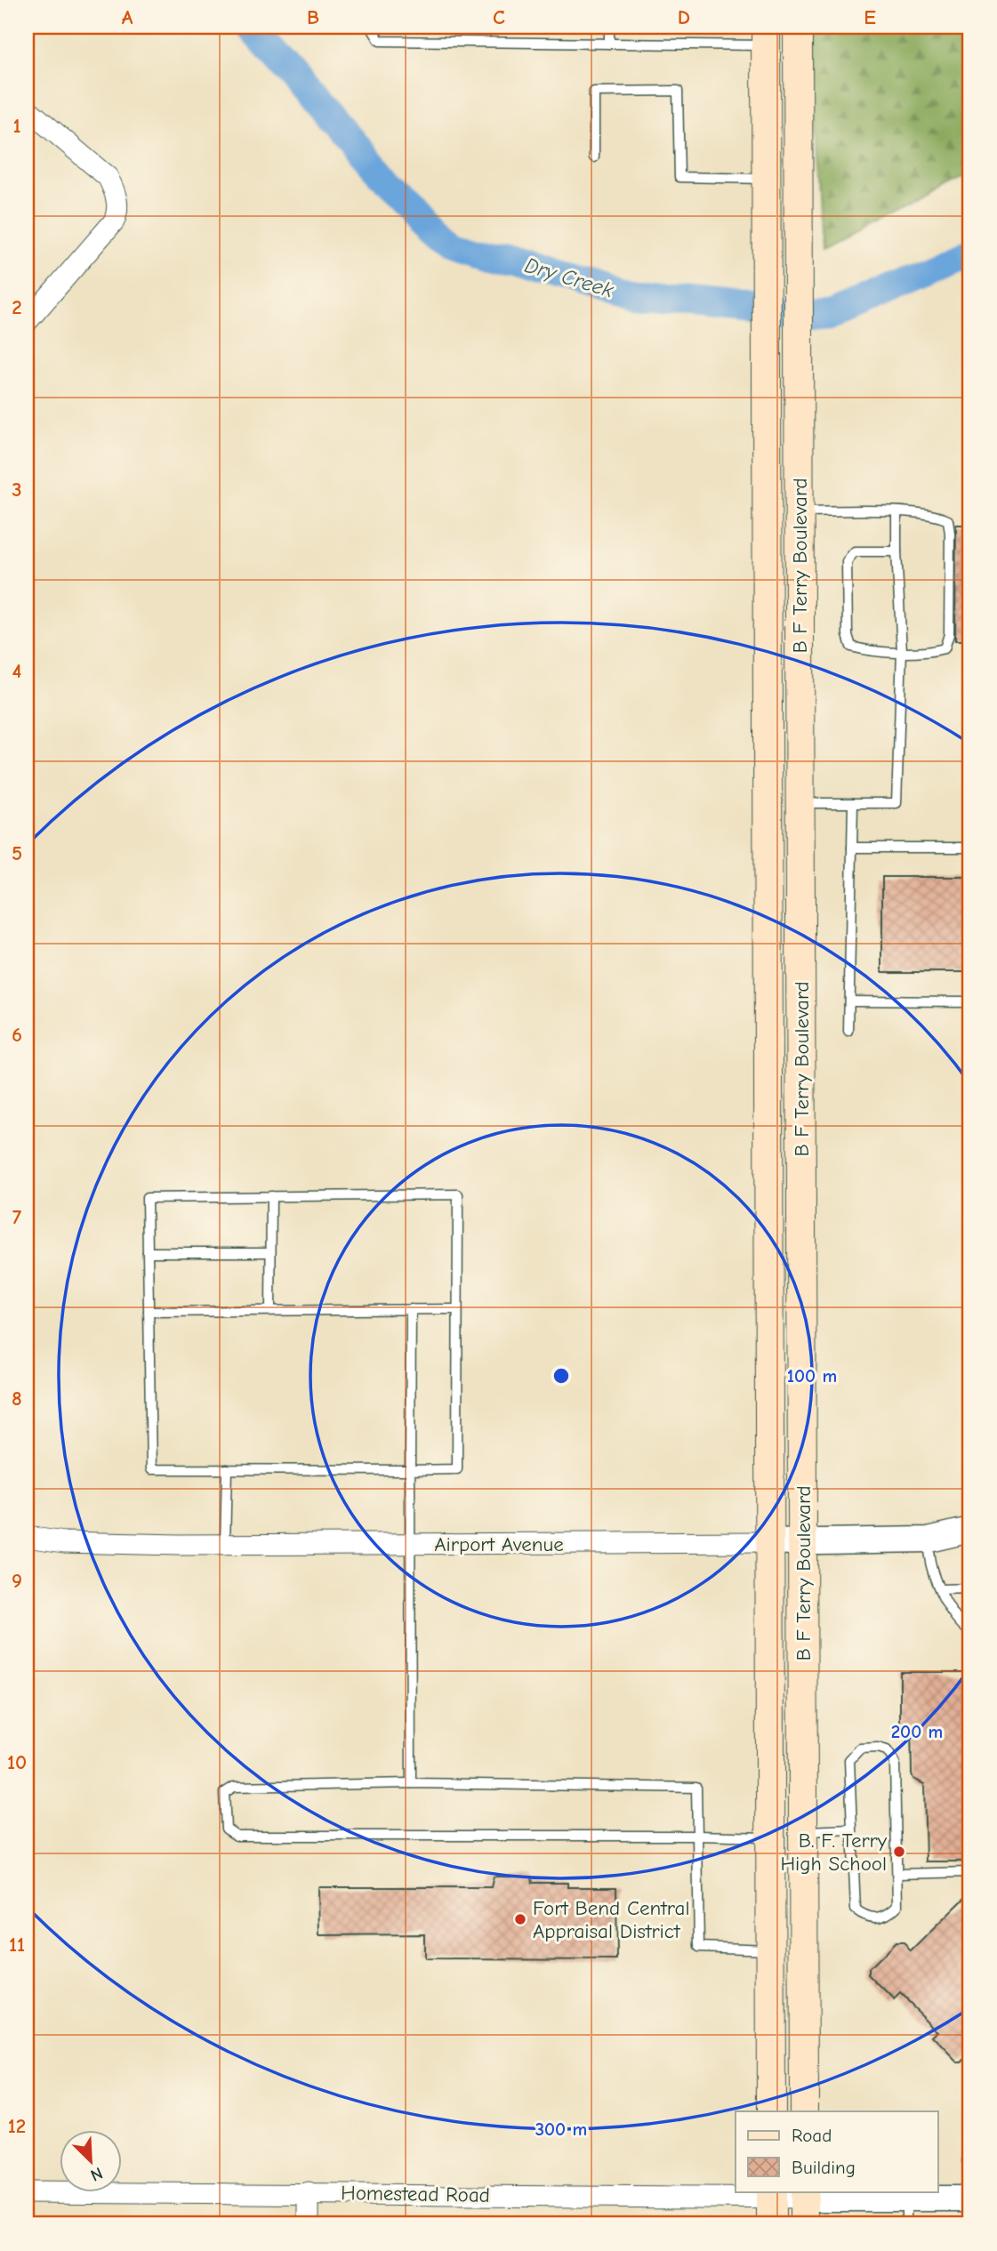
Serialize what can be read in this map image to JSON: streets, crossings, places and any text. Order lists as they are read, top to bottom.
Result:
{
  "streets": {
    "main road": ["B F Terry Boulevard"],
    "street": ["Airport Avenue", "Homestead Road"]
  },
  "crossings": [
    ["B F Terry Boulevard", "Airport Avenue"]
  ],
  "water": ["Dry Creek"],
  "places": ["B. F. Terry High School", "Fort Bend Central Appraisal District"],
  "legend": ["Road", "Building"],
  "north": "bottom right",
  "grid": {
    "columns": [
      "A",
      "B",
      "C",
      "D",
      "E"
    ],
    "rows": [
      "1",
      "2",
      "3",
      "4",
      "5",
      "6",
      "7",
      "8",
      "9",
      "10",
      "11",
      "12"
    ]
  },
  "rings": ["100 m", "200 m", "300 m"]
}
